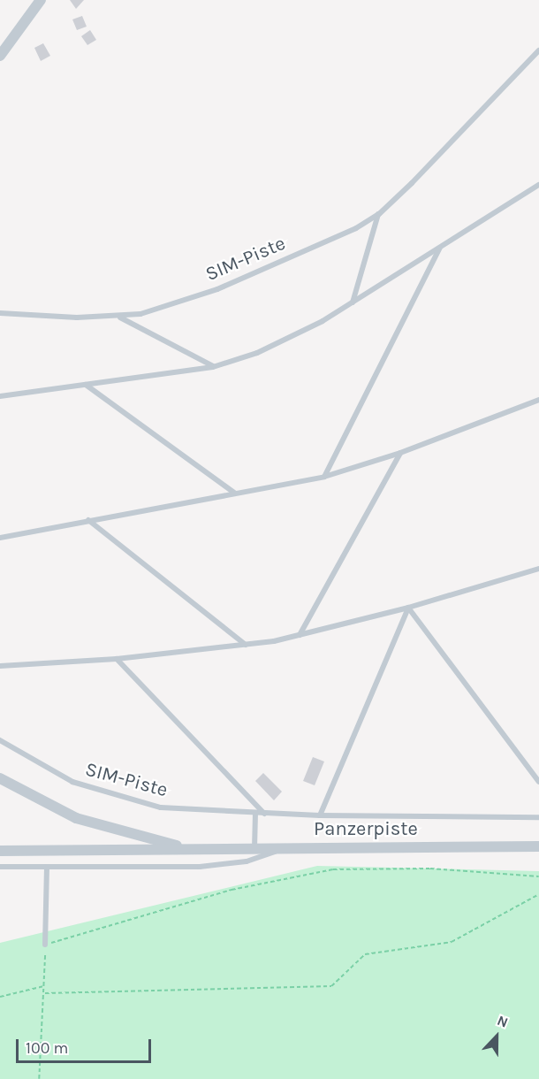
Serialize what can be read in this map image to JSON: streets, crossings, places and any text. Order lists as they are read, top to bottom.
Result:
{
  "streets": {
    "street": ["Panzerpiste"],
    "lane": ["SIM-Piste"]
  },
  "scale_bar": "100 m",
  "north": "top"
}
